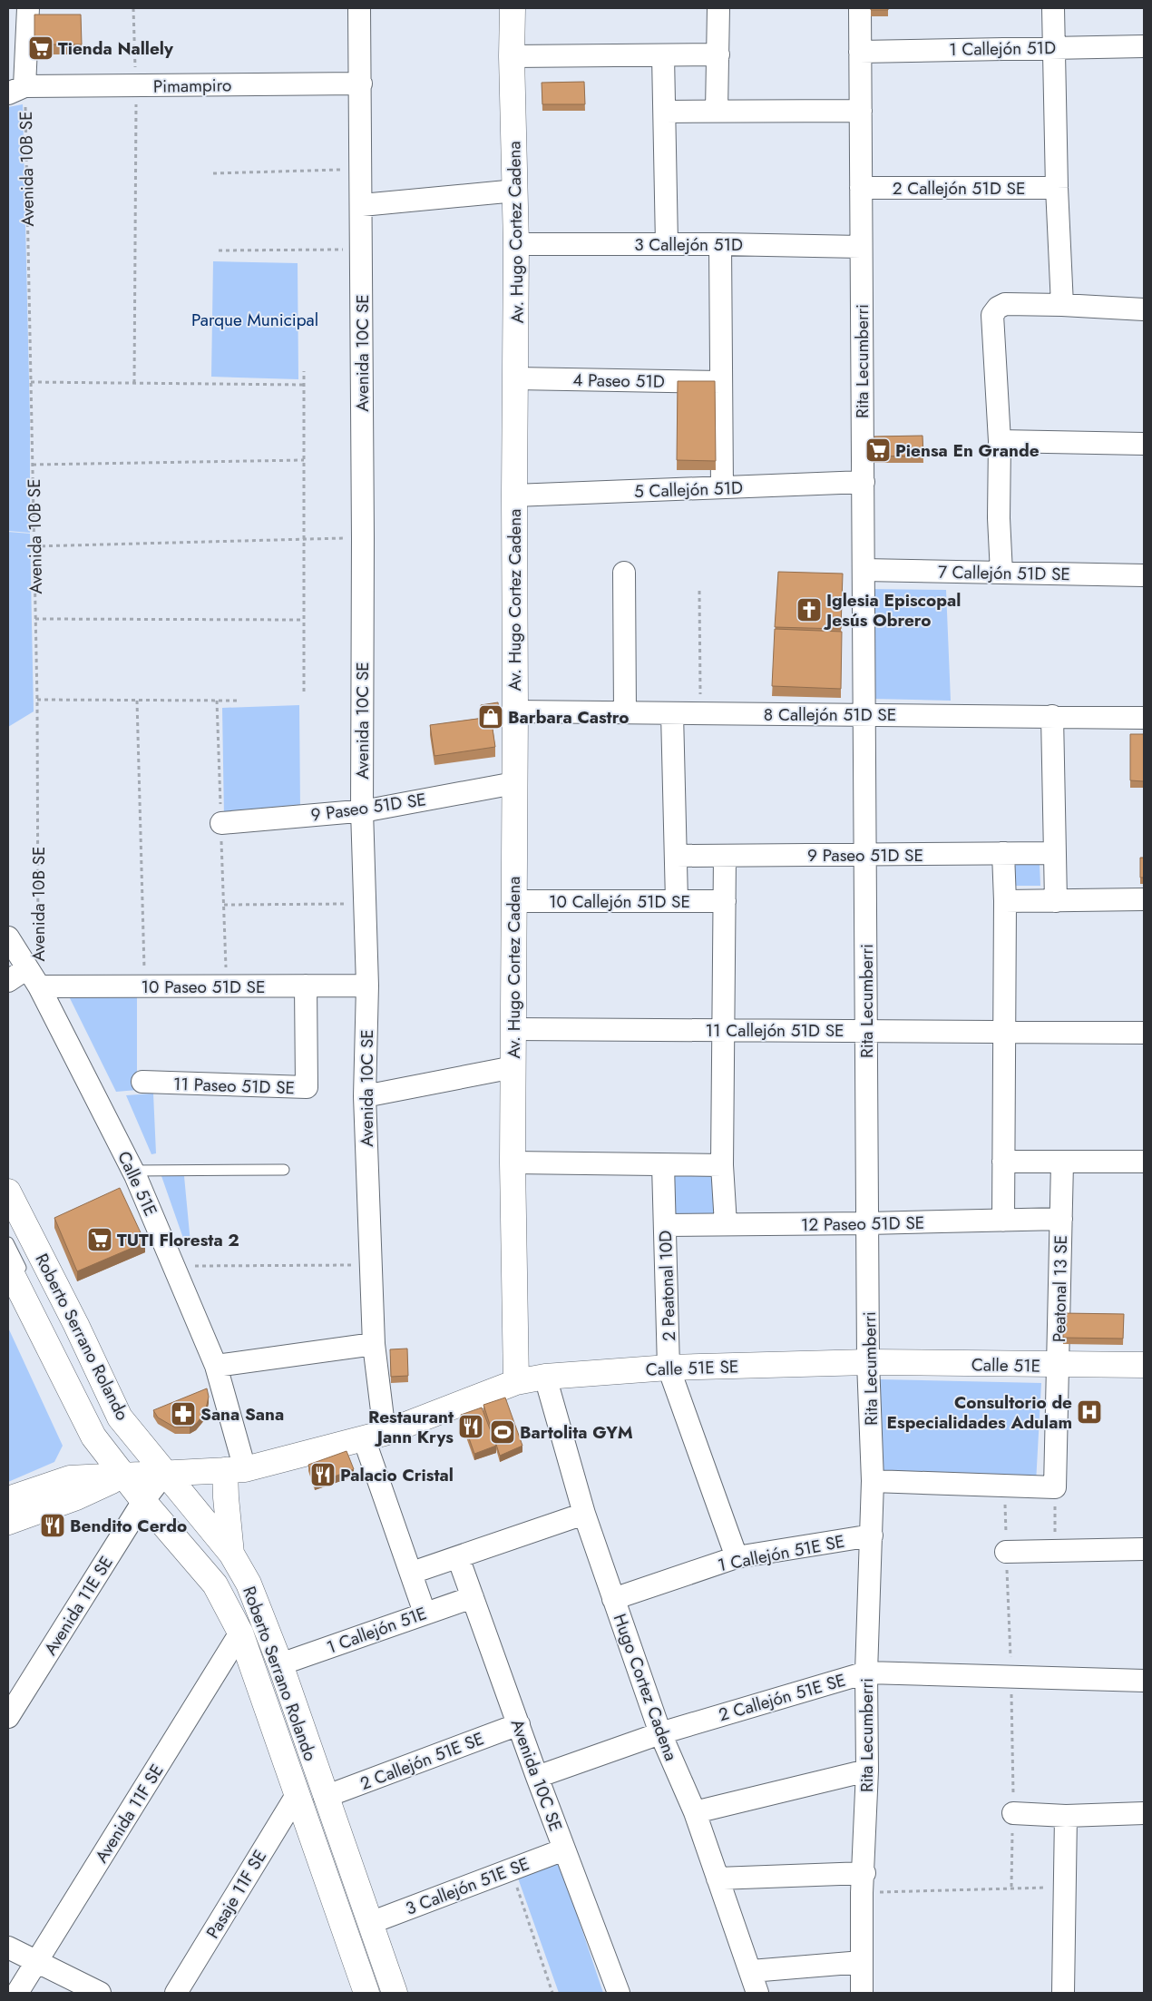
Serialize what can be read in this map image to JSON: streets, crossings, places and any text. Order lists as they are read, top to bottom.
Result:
{
  "streets": {
    "street": [
      "1 Callejón 51D",
      "Pimampiro",
      "Avenida 10B SE",
      "2 Callejón 51D SE",
      "Av. Hugo Cortez Cadena",
      "3 Callejón 51D",
      "Avenida 10C SE",
      "Rita Lecumberri",
      "4 Paseo 51D",
      "5 Callejón 51D",
      "7 Callejón 51D SE",
      "8 Callejón 51D SE",
      "9 Paseo 51D SE",
      "10 Callejón 51D SE",
      "10 Paseo 51D SE",
      "11 Callejón 51D SE",
      "11 Paseo 51D SE",
      "Calle 51E",
      "12 Paseo 51D SE",
      "2 Peatonal 10D",
      "Peatonal 13 SE",
      "Roberto Serrano Rolando",
      "Calle 51E SE",
      "1 Callejón 51E SE",
      "Avenida 11E SE",
      "1 Callejón 51E",
      "Hugo Cortez Cadena",
      "2 Callejón 51E SE",
      "Avenida 11F SE",
      "3 Callejón 51E SE",
      "Pasaje 11F SE"
    ]
  },
  "crossings": [
    ["1 Callejón 51D", "Rita Lecumberri"],
    ["Pimampiro", "Avenida 10B SE"],
    ["Pimampiro", "Avenida 10C SE"],
    ["Avenida 10B SE", "Calle 51E"],
    ["2 Callejón 51D SE", "Rita Lecumberri"],
    ["Av. Hugo Cortez Cadena", "3 Callejón 51D"],
    ["Av. Hugo Cortez Cadena", "4 Paseo 51D"],
    ["Av. Hugo Cortez Cadena", "5 Callejón 51D"],
    ["Av. Hugo Cortez Cadena", "8 Callejón 51D SE"],
    ["Av. Hugo Cortez Cadena", "9 Paseo 51D SE"],
    ["Av. Hugo Cortez Cadena", "10 Callejón 51D SE"],
    ["Av. Hugo Cortez Cadena", "11 Callejón 51D SE"],
    ["Av. Hugo Cortez Cadena", "Calle 51E SE"],
    ["3 Callejón 51D", "Rita Lecumberri"],
    ["Avenida 10C SE", "9 Paseo 51D SE"],
    ["Avenida 10C SE", "10 Paseo 51D SE"],
    ["Avenida 10C SE", "Calle 51E SE"],
    ["Avenida 10C SE", "1 Callejón 51E"],
    ["Avenida 10C SE", "2 Callejón 51E SE"],
    ["Avenida 10C SE", "3 Callejón 51E SE"],
    ["Rita Lecumberri", "5 Callejón 51D"],
    ["Rita Lecumberri", "7 Callejón 51D SE"],
    ["Rita Lecumberri", "8 Callejón 51D SE"],
    ["Rita Lecumberri", "9 Paseo 51D SE"],
    ["Rita Lecumberri", "11 Callejón 51D SE"],
    ["Rita Lecumberri", "Calle 51E"],
    ["Rita Lecumberri", "12 Paseo 51D SE"],
    ["Rita Lecumberri", "Calle 51E SE"],
    ["Rita Lecumberri", "1 Callejón 51E SE"],
    ["Rita Lecumberri", "2 Callejón 51E SE"],
    ["10 Paseo 51D SE", "11 Paseo 51D SE"],
    ["10 Paseo 51D SE", "Calle 51E"],
    ["Calle 51E", "Peatonal 13 SE"],
    ["Calle 51E", "Calle 51E SE"],
    ["12 Paseo 51D SE", "2 Peatonal 10D"],
    ["12 Paseo 51D SE", "Peatonal 13 SE"],
    ["2 Peatonal 10D", "Calle 51E SE"],
    ["2 Peatonal 10D", "1 Callejón 51E SE"],
    ["Roberto Serrano Rolando", "Calle 51E SE"],
    ["Roberto Serrano Rolando", "Avenida 11E SE"],
    ["Roberto Serrano Rolando", "1 Callejón 51E"],
    ["Roberto Serrano Rolando", "2 Callejón 51E SE"],
    ["Roberto Serrano Rolando", "Avenida 11F SE"],
    ["Roberto Serrano Rolando", "3 Callejón 51E SE"],
    ["Roberto Serrano Rolando", "Pasaje 11F SE"],
    ["Calle 51E SE", "Avenida 11E SE"],
    ["Calle 51E SE", "Hugo Cortez Cadena"],
    ["1 Callejón 51E SE", "Hugo Cortez Cadena"],
    ["Hugo Cortez Cadena", "2 Callejón 51E SE"]
  ],
  "parks": ["Parque Municipal"],
  "places": {
    "supermarket": ["Tienda Nallely", "Piensa En Grande", "TUTI Floresta 2"],
    "church": ["Iglesia Episcopal Jesús Obrero"],
    "shop": ["Barbara Castro"],
    "hospital": ["Consultorio de Especialidades Adulam"],
    "pharmacy": ["Sana Sana"],
    "restaurant": ["Restaurant Jann Krys", "Palacio Cristal", "Bendito Cerdo"],
    "sports": ["Bartolita GYM"]
  }
}
